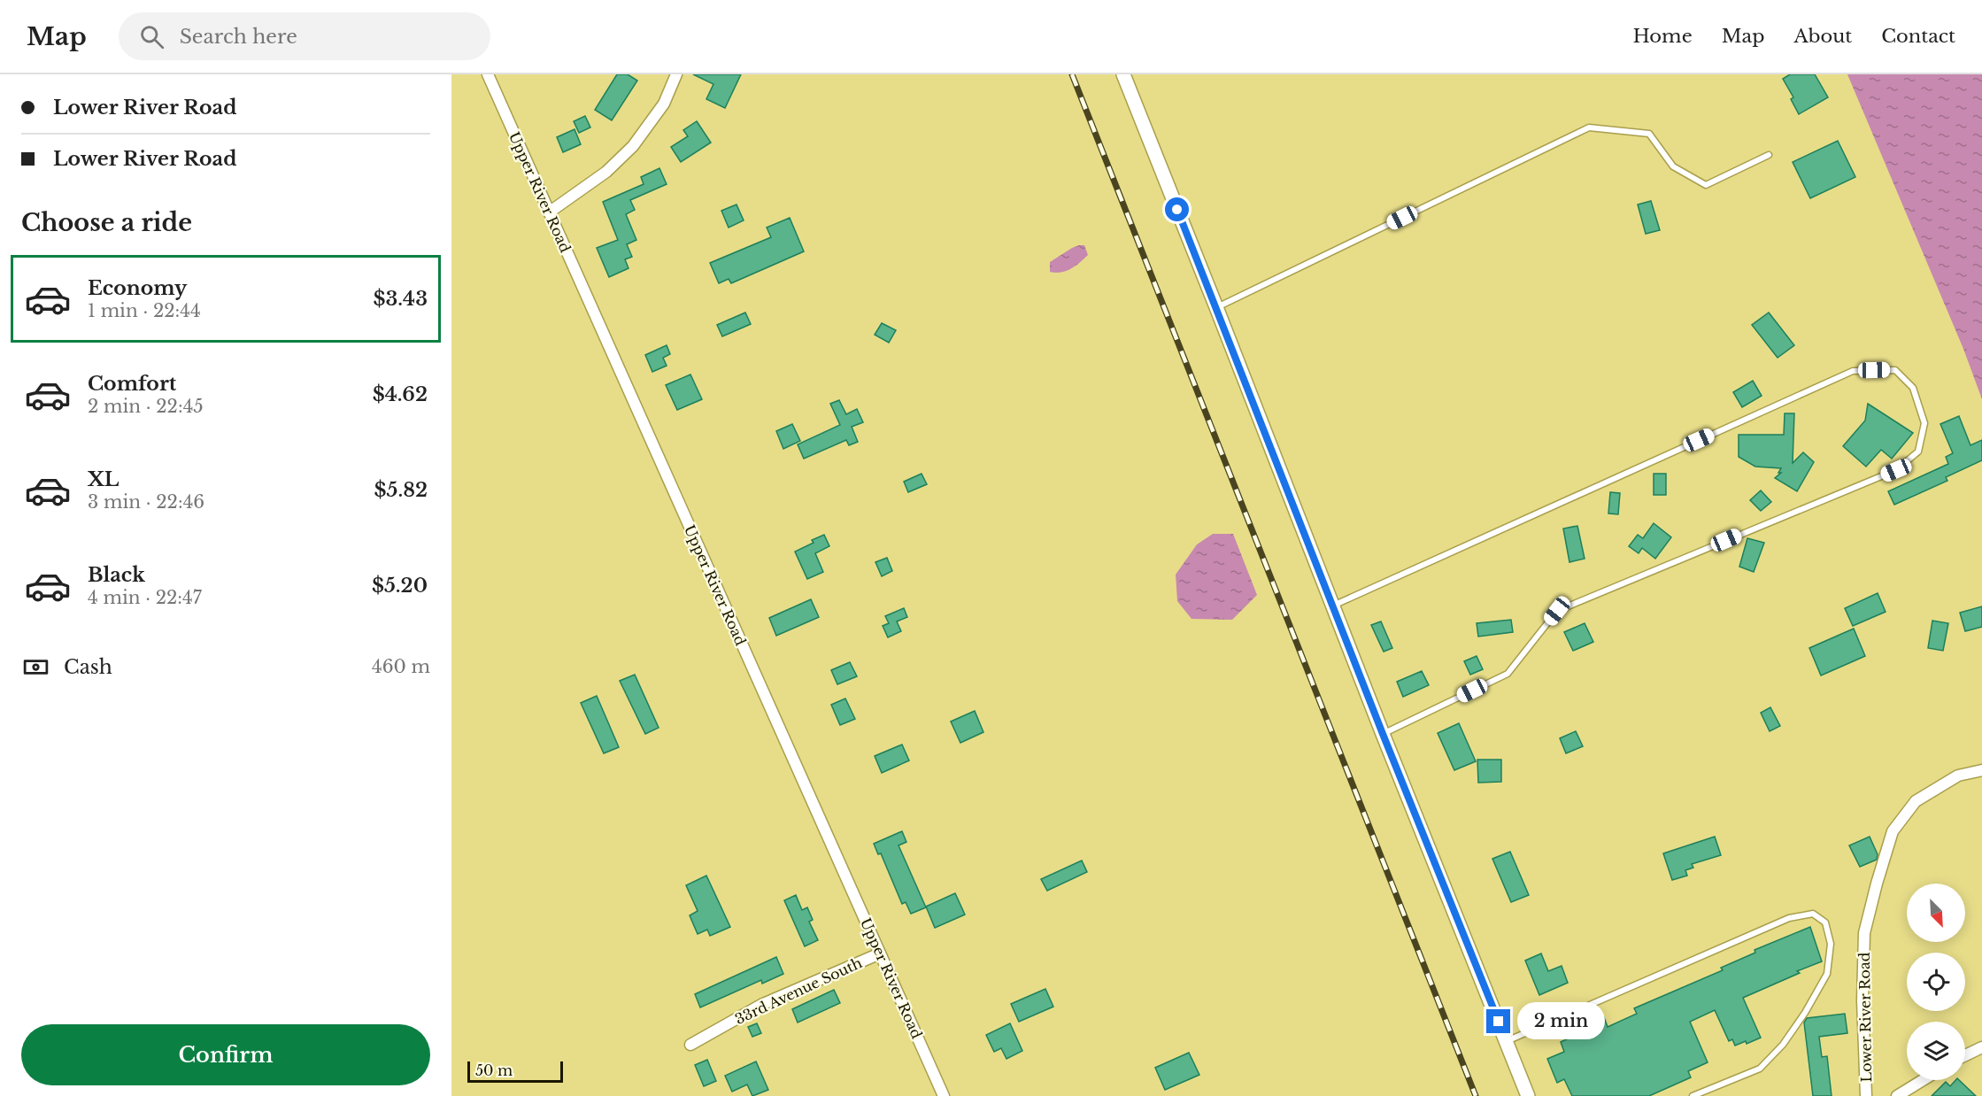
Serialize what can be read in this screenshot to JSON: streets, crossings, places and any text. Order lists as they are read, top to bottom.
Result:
{
  "streets": {
    "street": ["Upper River Road", "33rd Avenue South", "Lower River Road"]
  },
  "crossings": [
    ["Upper River Road", "33rd Avenue South"]
  ],
  "scale_bar": "50 m",
  "north": "bottom right",
  "page": {
    "header": "Map",
    "search": "Search here",
    "nav": [
      "Home",
      "Map",
      "About",
      "Contact"
    ],
    "banner": ["Lower River Road", "Lower River Road"],
    "heading": "Choose a ride",
    "list": [
      {
        "name": "Economy",
        "note": "1 min · 22:44",
        "value": "$3.43"
      },
      {
        "name": "Comfort",
        "note": "2 min · 22:45",
        "value": "$4.62"
      },
      {
        "name": "XL",
        "note": "3 min · 22:46",
        "value": "$5.82"
      },
      {
        "name": "Black",
        "note": "4 min · 22:47",
        "value": "$5.20"
      }
    ],
    "pay": ["Cash", "460 m"],
    "bubble": "2 min",
    "buttons": "Confirm",
    "scale": "50 m"
  }
}
